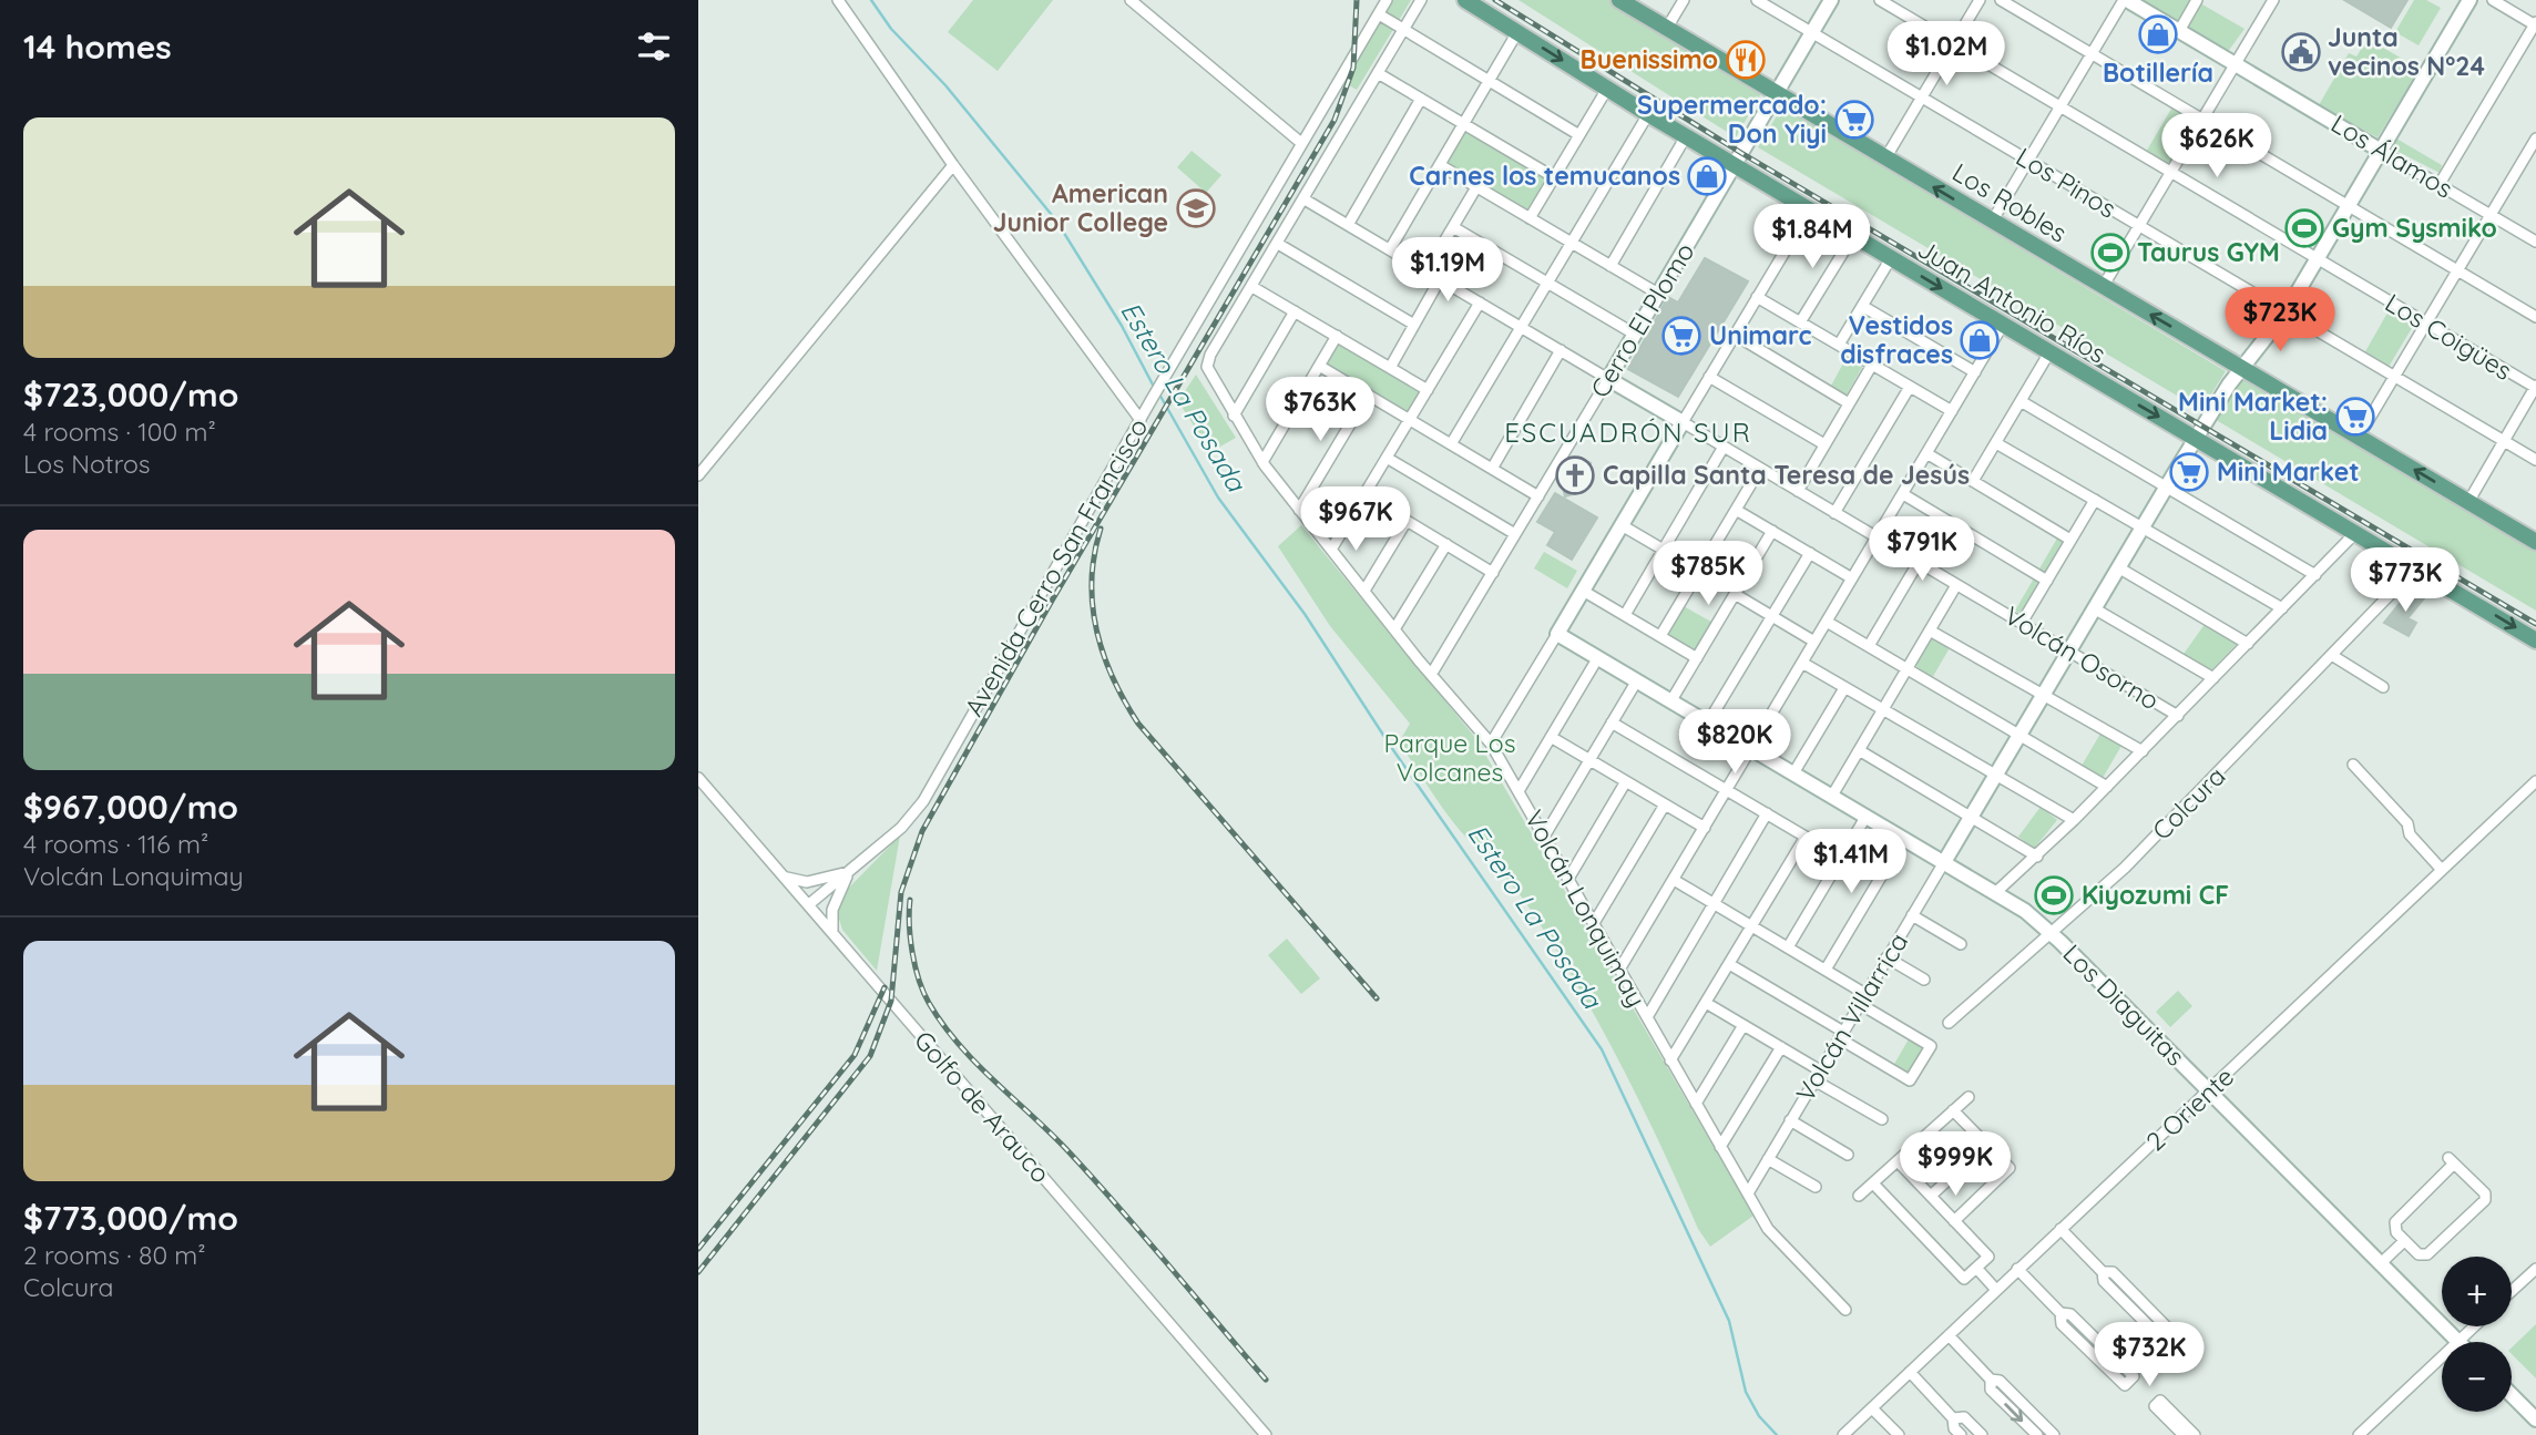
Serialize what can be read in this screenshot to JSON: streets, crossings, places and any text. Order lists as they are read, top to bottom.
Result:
{
  "streets": {
    "main road": ["Los Robles", "Juan Antonio Ríos"],
    "street": [
      "Los Álamos",
      "Los Pinos",
      "Cerro El Plomo",
      "Los Coigües",
      "Avenida Cerro San Francisco",
      "Volcán Osorno",
      "Colcura",
      "Volcán Lonquimay",
      "Los Diaguitas",
      "Volcán Villarrica",
      "Golfo de Arauco",
      "2 Oriente"
    ]
  },
  "crossings": [
    ["Los Álamos", "Volcán Villarrica"],
    ["Los Pinos", "Cerro El Plomo"],
    ["Los Pinos", "Volcán Villarrica"],
    ["Los Robles", "Cerro El Plomo"],
    ["Los Robles", "Volcán Villarrica"],
    ["Juan Antonio Ríos", "Cerro El Plomo"],
    ["Juan Antonio Ríos", "Colcura"],
    ["Juan Antonio Ríos", "Volcán Villarrica"],
    ["Cerro El Plomo", "Volcán Osorno"],
    ["Cerro El Plomo", "Volcán Lonquimay"],
    ["Los Coigües", "Volcán Villarrica"],
    ["Avenida Cerro San Francisco", "Golfo de Arauco"],
    ["Volcán Osorno", "Volcán Villarrica"],
    ["Colcura", "Los Diaguitas"],
    ["Volcán Lonquimay", "Volcán Villarrica"],
    ["Los Diaguitas", "Volcán Villarrica"],
    ["Los Diaguitas", "2 Oriente"]
  ],
  "one_way": ["Los Robles", "Juan Antonio Ríos"],
  "districts": ["ESCUADRÓN SUR"],
  "water": ["Estero La Posada"],
  "parks": ["Parque Los Volcanes"],
  "places": {
    "shop": ["Botillería", "Carnes los temucanos", "Vestidos disfraces"],
    "public building": ["Junta vecinos N°24"],
    "restaurant": ["Buenissimo"],
    "supermarket": [
      "Supermercado: Don Yiyi",
      "Unimarc",
      "Mini Market: Lidia",
      "Mini Market"
    ],
    "school or university": ["American Junior College"],
    "sports": ["Gym Sysmiko", "Taurus GYM", "Kiyozumi CF"],
    "church": ["Capilla Santa Teresa de Jesús"]
  },
  "page": {
    "heading": "14 homes",
    "price": [
      "$1.02M",
      "$626K",
      "$1.84M",
      "$1.19M",
      "$723K",
      "$763K",
      "$967K",
      "$791K",
      "$785K",
      "$773K",
      "$820K",
      "$1.41M",
      "$999K",
      "$732K"
    ],
    "list": [
      {
        "name": "$723,000/mo",
        "note": "4 rooms · 100 m² · Los Notros"
      },
      {
        "name": "$967,000/mo",
        "note": "4 rooms · 116 m² · Volcán Lonquimay"
      },
      {
        "name": "$773,000/mo",
        "note": "2 rooms · 80 m² · Colcura"
      }
    ],
    "map_buttons": ["+", "−"]
  }
}
